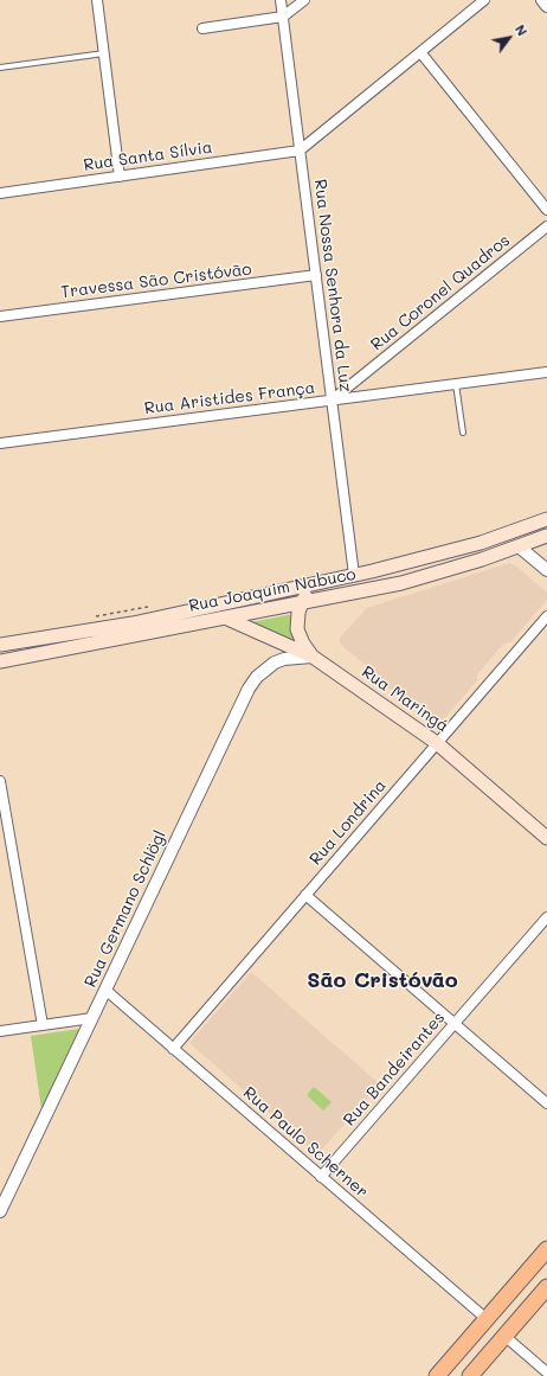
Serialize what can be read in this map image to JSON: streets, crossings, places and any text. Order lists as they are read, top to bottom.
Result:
{
  "streets": {
    "main road": ["Rua Joaquim Nabuco", "Rua Maringá"],
    "street": [
      "Rua Santa Sílvia",
      "Travessa São Cristóvão",
      "Rua Nossa Senhora da Luz",
      "Rua Coronel Quadros",
      "Rua Aristides França",
      "Rua Londrina",
      "Rua Germano Schlögl",
      "Rua Bandeirantes",
      "Rua Paulo Scherner"
    ]
  },
  "crossings": [
    ["Rua Santa Sílvia", "Rua Nossa Senhora da Luz"],
    ["Travessa São Cristóvão", "Rua Nossa Senhora da Luz"],
    ["Rua Nossa Senhora da Luz", "Rua Coronel Quadros"],
    ["Rua Nossa Senhora da Luz", "Rua Aristides França"],
    ["Rua Nossa Senhora da Luz", "Rua Joaquim Nabuco"],
    ["Rua Coronel Quadros", "Rua Aristides França"],
    ["Rua Joaquim Nabuco", "Rua Maringá"],
    ["Rua Maringá", "Rua Londrina"],
    ["Rua Maringá", "Rua Germano Schlögl"],
    ["Rua Londrina", "Rua Paulo Scherner"],
    ["Rua Germano Schlögl", "Rua Paulo Scherner"],
    ["Rua Bandeirantes", "Rua Paulo Scherner"]
  ],
  "districts": ["São Cristóvão"],
  "north": "top right"
}
